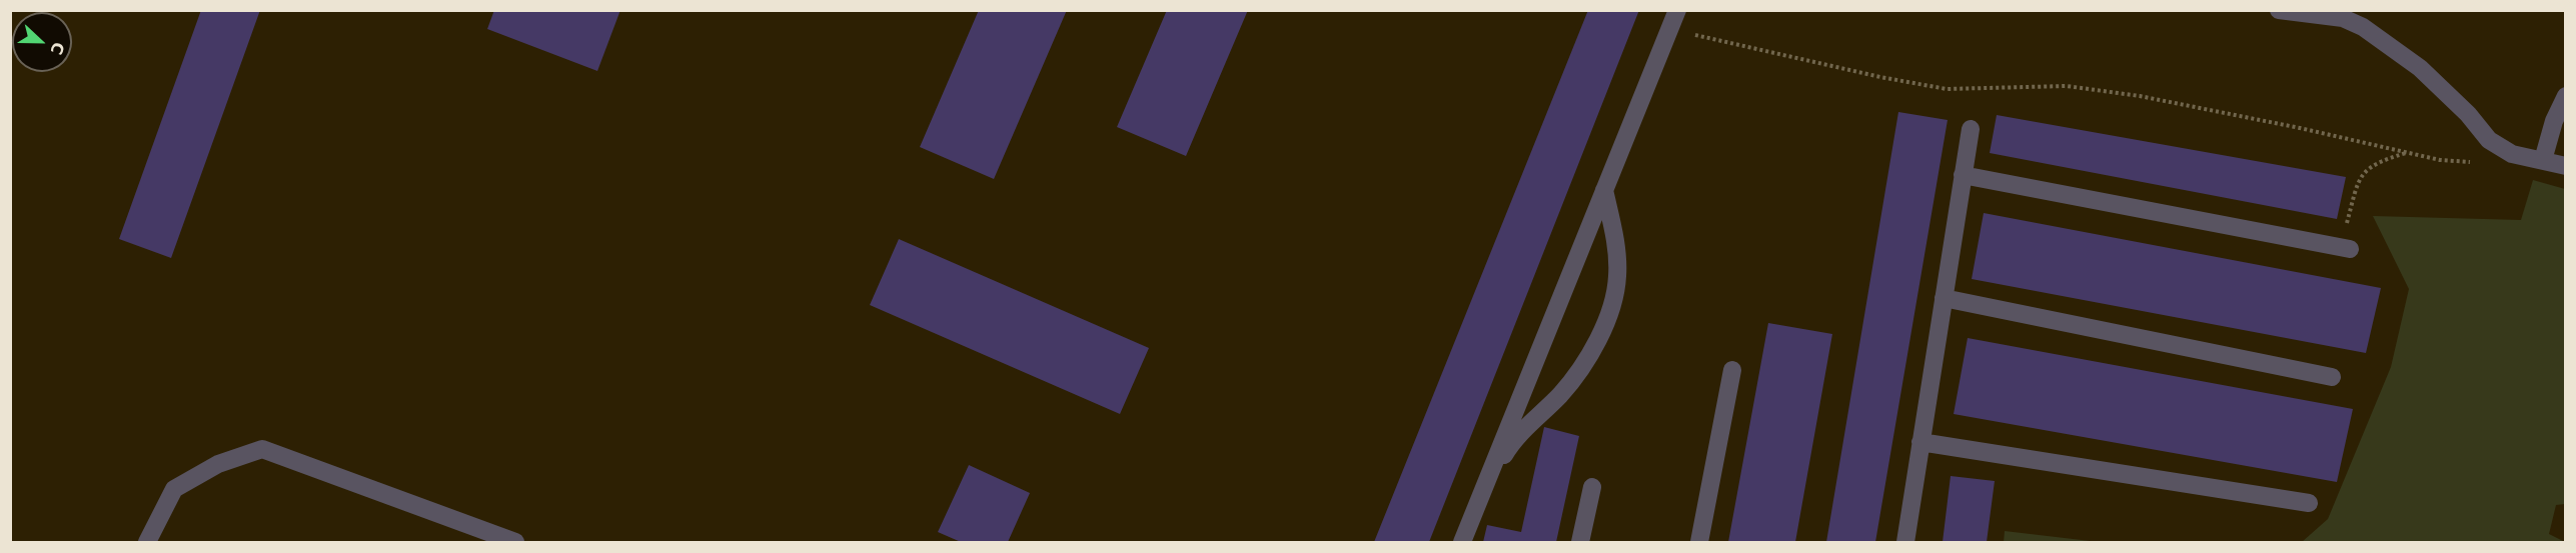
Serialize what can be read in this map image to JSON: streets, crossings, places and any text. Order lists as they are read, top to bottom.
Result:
{
  "north": "right"
}
